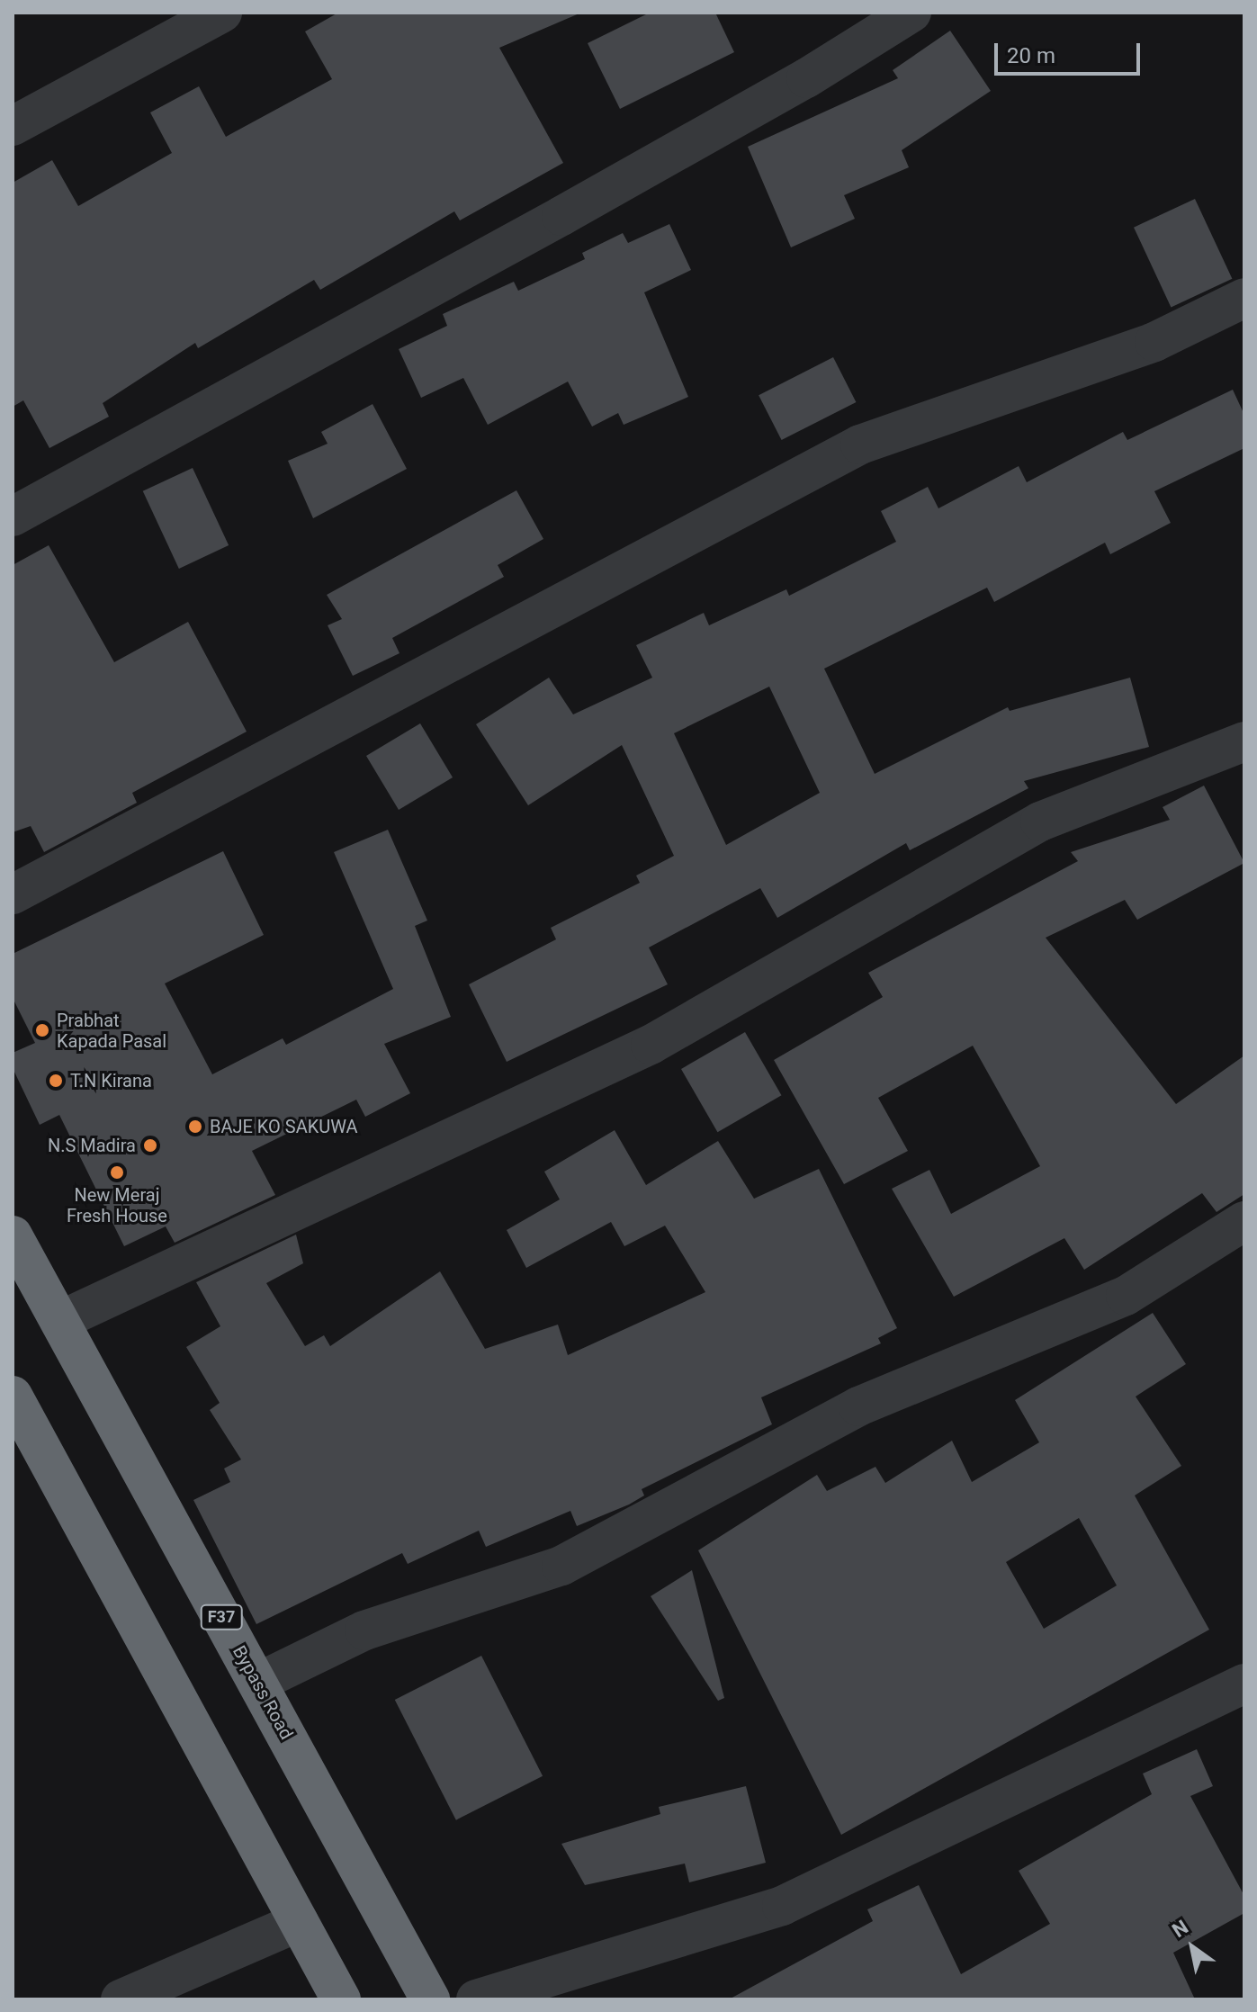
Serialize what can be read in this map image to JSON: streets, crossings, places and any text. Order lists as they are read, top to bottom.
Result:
{
  "streets": {
    "highway": ["F37", "Bypass Road"]
  },
  "places": [
    "Prabhat Kapada Pasal",
    "T.N Kirana",
    "BAJE KO SAKUWA",
    "N.S Madira",
    "New Meraj Fresh House"
  ],
  "scale_bar": "20 m",
  "north": "top left"
}
